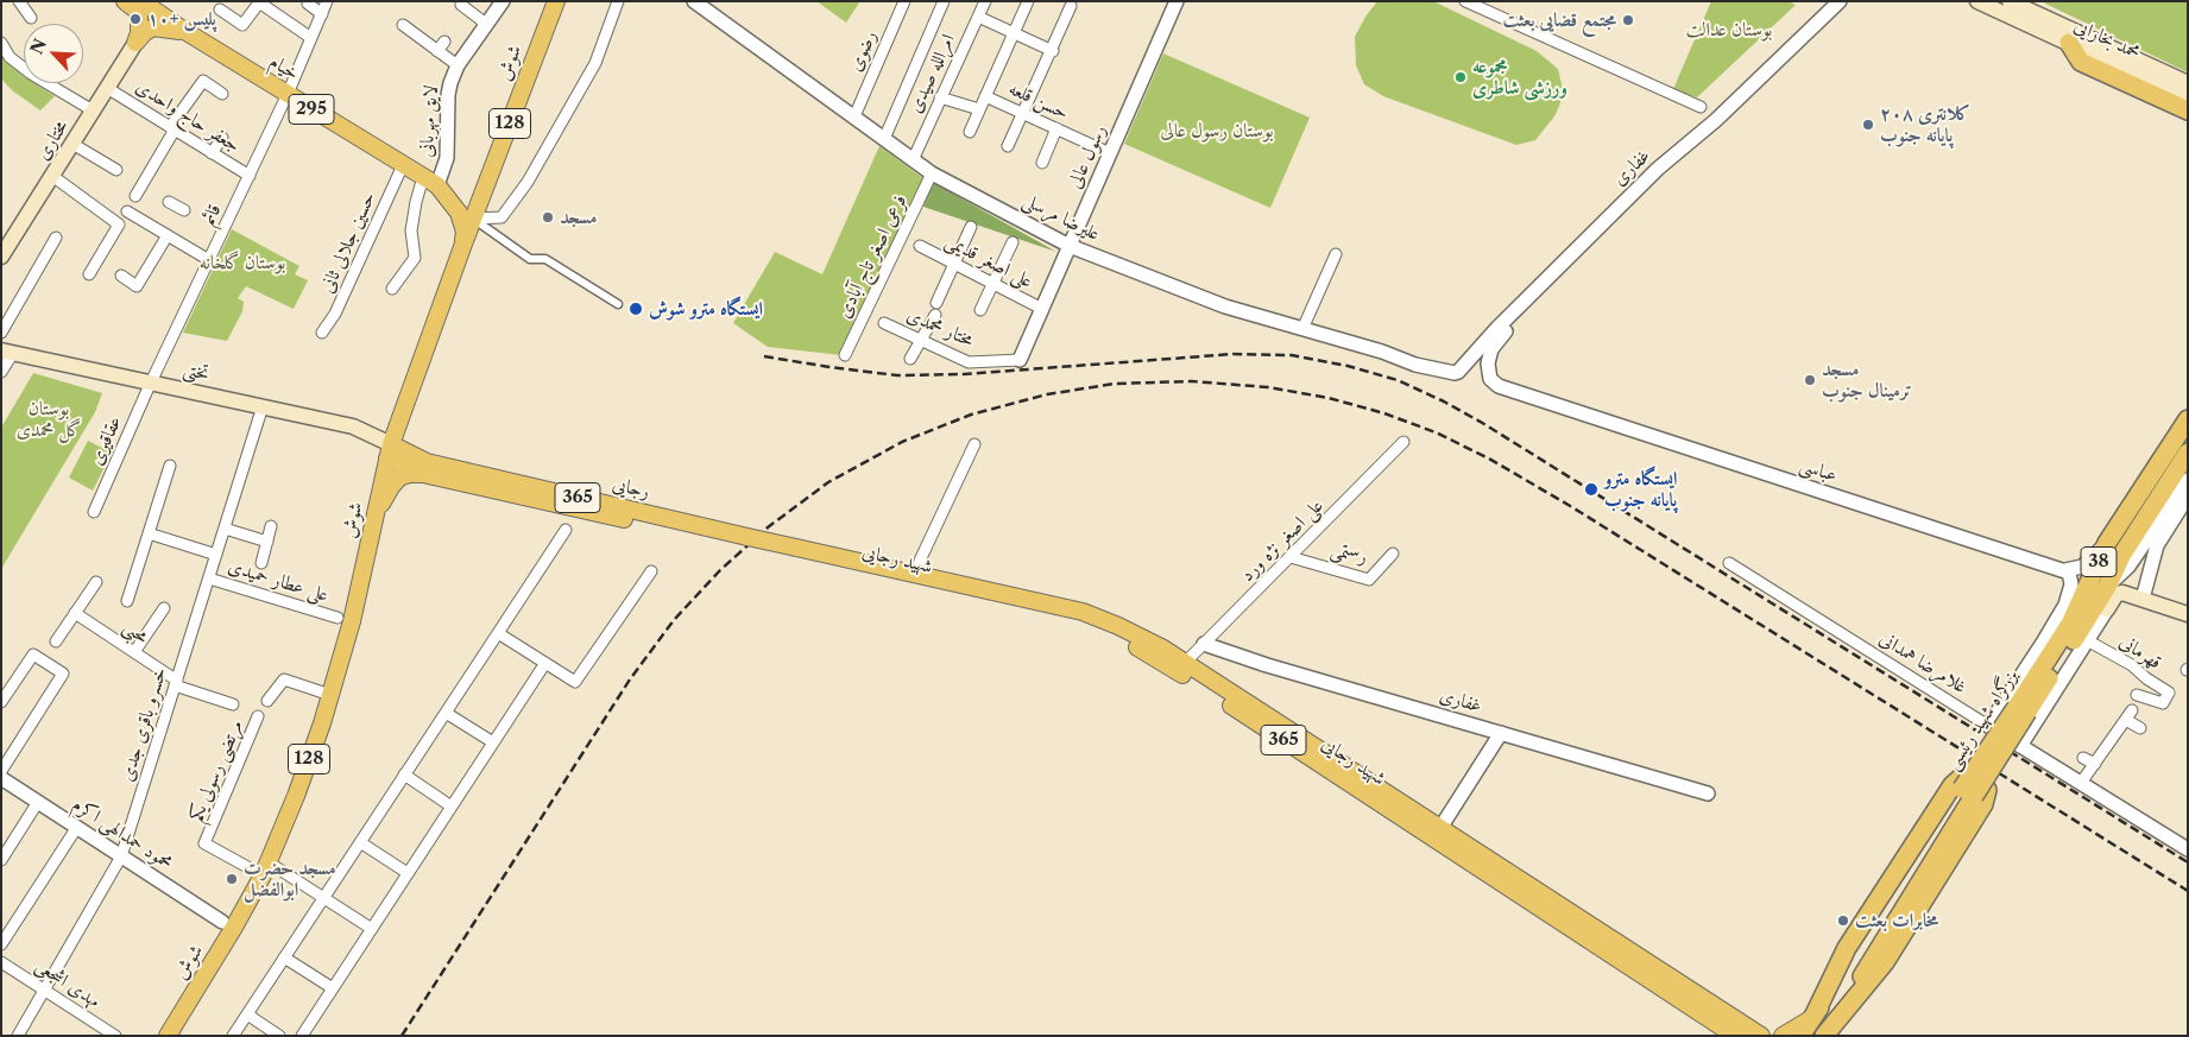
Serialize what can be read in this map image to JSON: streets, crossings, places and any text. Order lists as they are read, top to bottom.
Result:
{
  "streets": {
    "highway": ["38", "بزرگراه شهید رئیسی"],
    "main road": [
      "محمد بخارایی",
      "شوش",
      "خیام",
      "295",
      "128",
      "مختاری",
      "تختی",
      "رجایی",
      "365",
      "شهید رجایی"
    ],
    "street": [
      "رضوی",
      "امرالله صیدی",
      "حسن قلعه",
      "جعفر حاج واحدی",
      "لایق مهربانی",
      "رسول عالی",
      "غفاری",
      "قائم",
      "علیرضا مرسلی",
      "حسین جلالی ثانی",
      "فرعی اصغر تاج آبادی",
      "علی اصغر قدیمی",
      "مختار محمدی",
      "عقاقیری",
      "عباسی",
      "علی اصغر نژه ورد",
      "رستمی",
      "علی عطار حمیدی",
      "محبی",
      "قهرمانی",
      "غلامرضا همدانی",
      "خسرو باقری جدی",
      "مرتضی رسولی یکم",
      "محمود حمدالهی اکرم",
      "مهدی اشجعی"
    ]
  },
  "crossings": [
    ["رضوی", "علیرضا مرسلی"],
    ["شوش", "295"],
    ["شوش", "تختی"],
    ["شوش", "365"],
    ["شوش", "مرتضی رسولی یکم"],
    ["خیام", "295"],
    ["خیام", "لایق مهربانی"],
    ["خیام", "مختاری"],
    ["خیام", "قائم"],
    ["خیام", "حسین جلالی ثانی"],
    ["امرالله صیدی", "علیرضا مرسلی"],
    ["حسن قلعه", "رسول عالی"],
    ["295", "لایق مهربانی"],
    ["295", "مختاری"],
    ["جعفر حاج واحدی", "مختاری"],
    ["جعفر حاج واحدی", "قائم"],
    ["رسول عالی", "علیرضا مرسلی"],
    ["رسول عالی", "علی اصغر قدیمی"],
    ["رسول عالی", "مختار محمدی"],
    ["غفاری", "علیرضا مرسلی"],
    ["غفاری", "عباسی"],
    ["غفاری", "علی اصغر نژه ورد"],
    ["قائم", "تختی"],
    ["قائم", "عقاقیری"],
    ["علیرضا مرسلی", "فرعی اصغر تاج آبادی"],
    ["تختی", "عقاقیری"],
    ["تختی", "365"],
    ["تختی", "خسرو باقری جدی"],
    ["رجایی", "365"],
    ["رجایی", "شهید رجایی"],
    ["365", "شهید رجایی"],
    ["علی اصغر نژه ورد", "رستمی"],
    ["علی اصغر نژه ورد", "شهید رجایی"],
    ["علی عطار حمیدی", "خسرو باقری جدی"],
    ["محبی", "خسرو باقری جدی"],
    ["خسرو باقری جدی", "محمود حمدالهی اکرم"],
    ["خسرو باقری جدی", "مهدی اشجعی"]
  ],
  "parks": [
    "بوستان عدالت",
    "بوستان رسول عالی",
    "بوستان گلخانه",
    "بوستان گل محمدی"
  ],
  "places": [
    "پلیس +۱۰",
    "مجتمع قضایی بعثت",
    "مجموعه ورزشی شاطری",
    "کلانتری ۲۰۸ پایانه جنوب",
    "مسجد",
    "ایستگاه مترو شوش",
    "مسجد ترمینال جنوب",
    "ایستگاه مترو پایانه جنوب",
    "مسجد حضرت ابوالفضل",
    "مخابرات بعثت"
  ],
  "north": "top left"
}
